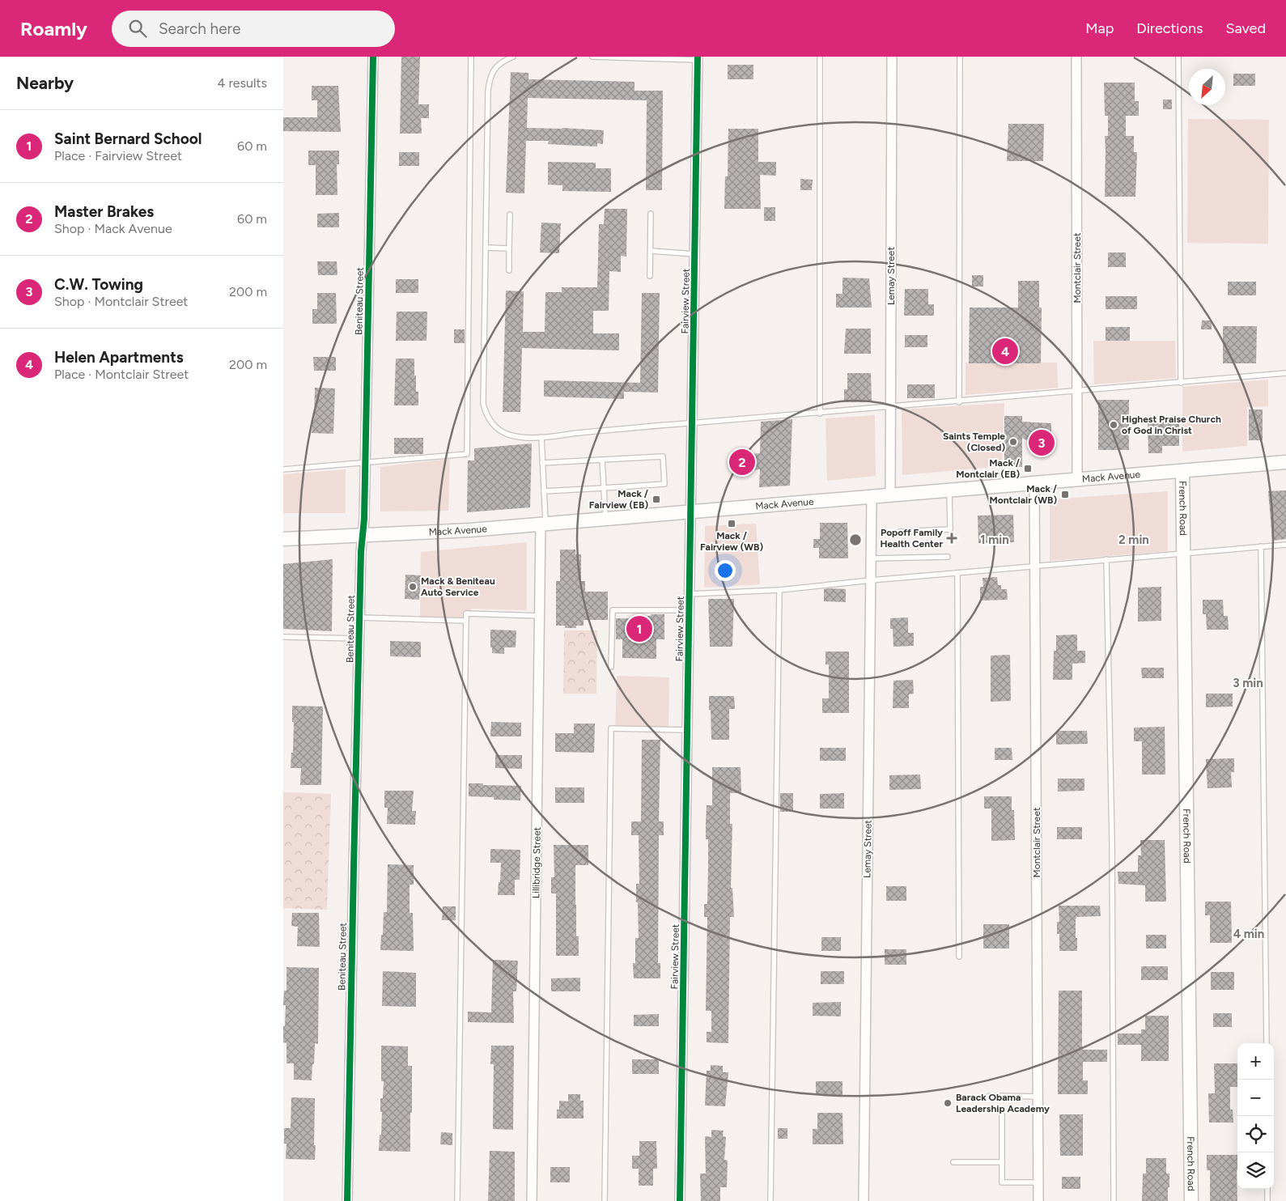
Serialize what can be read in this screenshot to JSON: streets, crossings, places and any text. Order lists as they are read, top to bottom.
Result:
{
  "streets": {
    "main road": ["Mack Avenue", "French Road"],
    "street": [
      "Montclair Street",
      "Lemay Street",
      "Beniteau Street",
      "Fairview Street",
      "Lillibridge Street"
    ]
  },
  "crossings": [
    ["Montclair Street", "Mack Avenue"],
    ["Lemay Street", "Mack Avenue"],
    ["Beniteau Street", "Mack Avenue"],
    ["Fairview Street", "Mack Avenue"],
    ["Mack Avenue", "French Road"],
    ["Mack Avenue", "Lillibridge Street"]
  ],
  "places": {
    "other": [
      "Highest Praise Church of God in Christ",
      "Saints Temple (Closed)",
      "Mack & Beniteau Auto Service",
      "Barack Obama Leadership Academy"
    ],
    "transit": [
      "Mack / Montclair (EB)",
      "Mack / Montclair (WB)",
      "Mack / Fairview (EB)",
      "Mack / Fairview (WB)"
    ],
    "health": ["Popoff Family Health Center"]
  },
  "north": "bottom left",
  "page": {
    "header": "Roamly",
    "search": "Search here",
    "nav": ["Map", "Directions", "Saved"],
    "heading": ["Nearby", "4 results"],
    "list": [
      {
        "mark": "1",
        "name": "Saint Bernard School",
        "note": "Place · Fairview Street",
        "value": "60 m"
      },
      {
        "mark": "2",
        "name": "Master Brakes",
        "note": "Shop · Mack Avenue",
        "value": "60 m"
      },
      {
        "mark": "3",
        "name": "C.W. Towing",
        "note": "Shop · Montclair Street",
        "value": "200 m"
      },
      {
        "mark": "4",
        "name": "Helen Apartments",
        "note": "Place · Montclair Street",
        "value": "200 m"
      }
    ],
    "pins": [
      "4",
      "3",
      "2",
      "1"
    ],
    "map_buttons": ["+", "−"]
  },
  "rings": [
    "1 min",
    "2 min",
    "3 min",
    "4 min"
  ]
}
